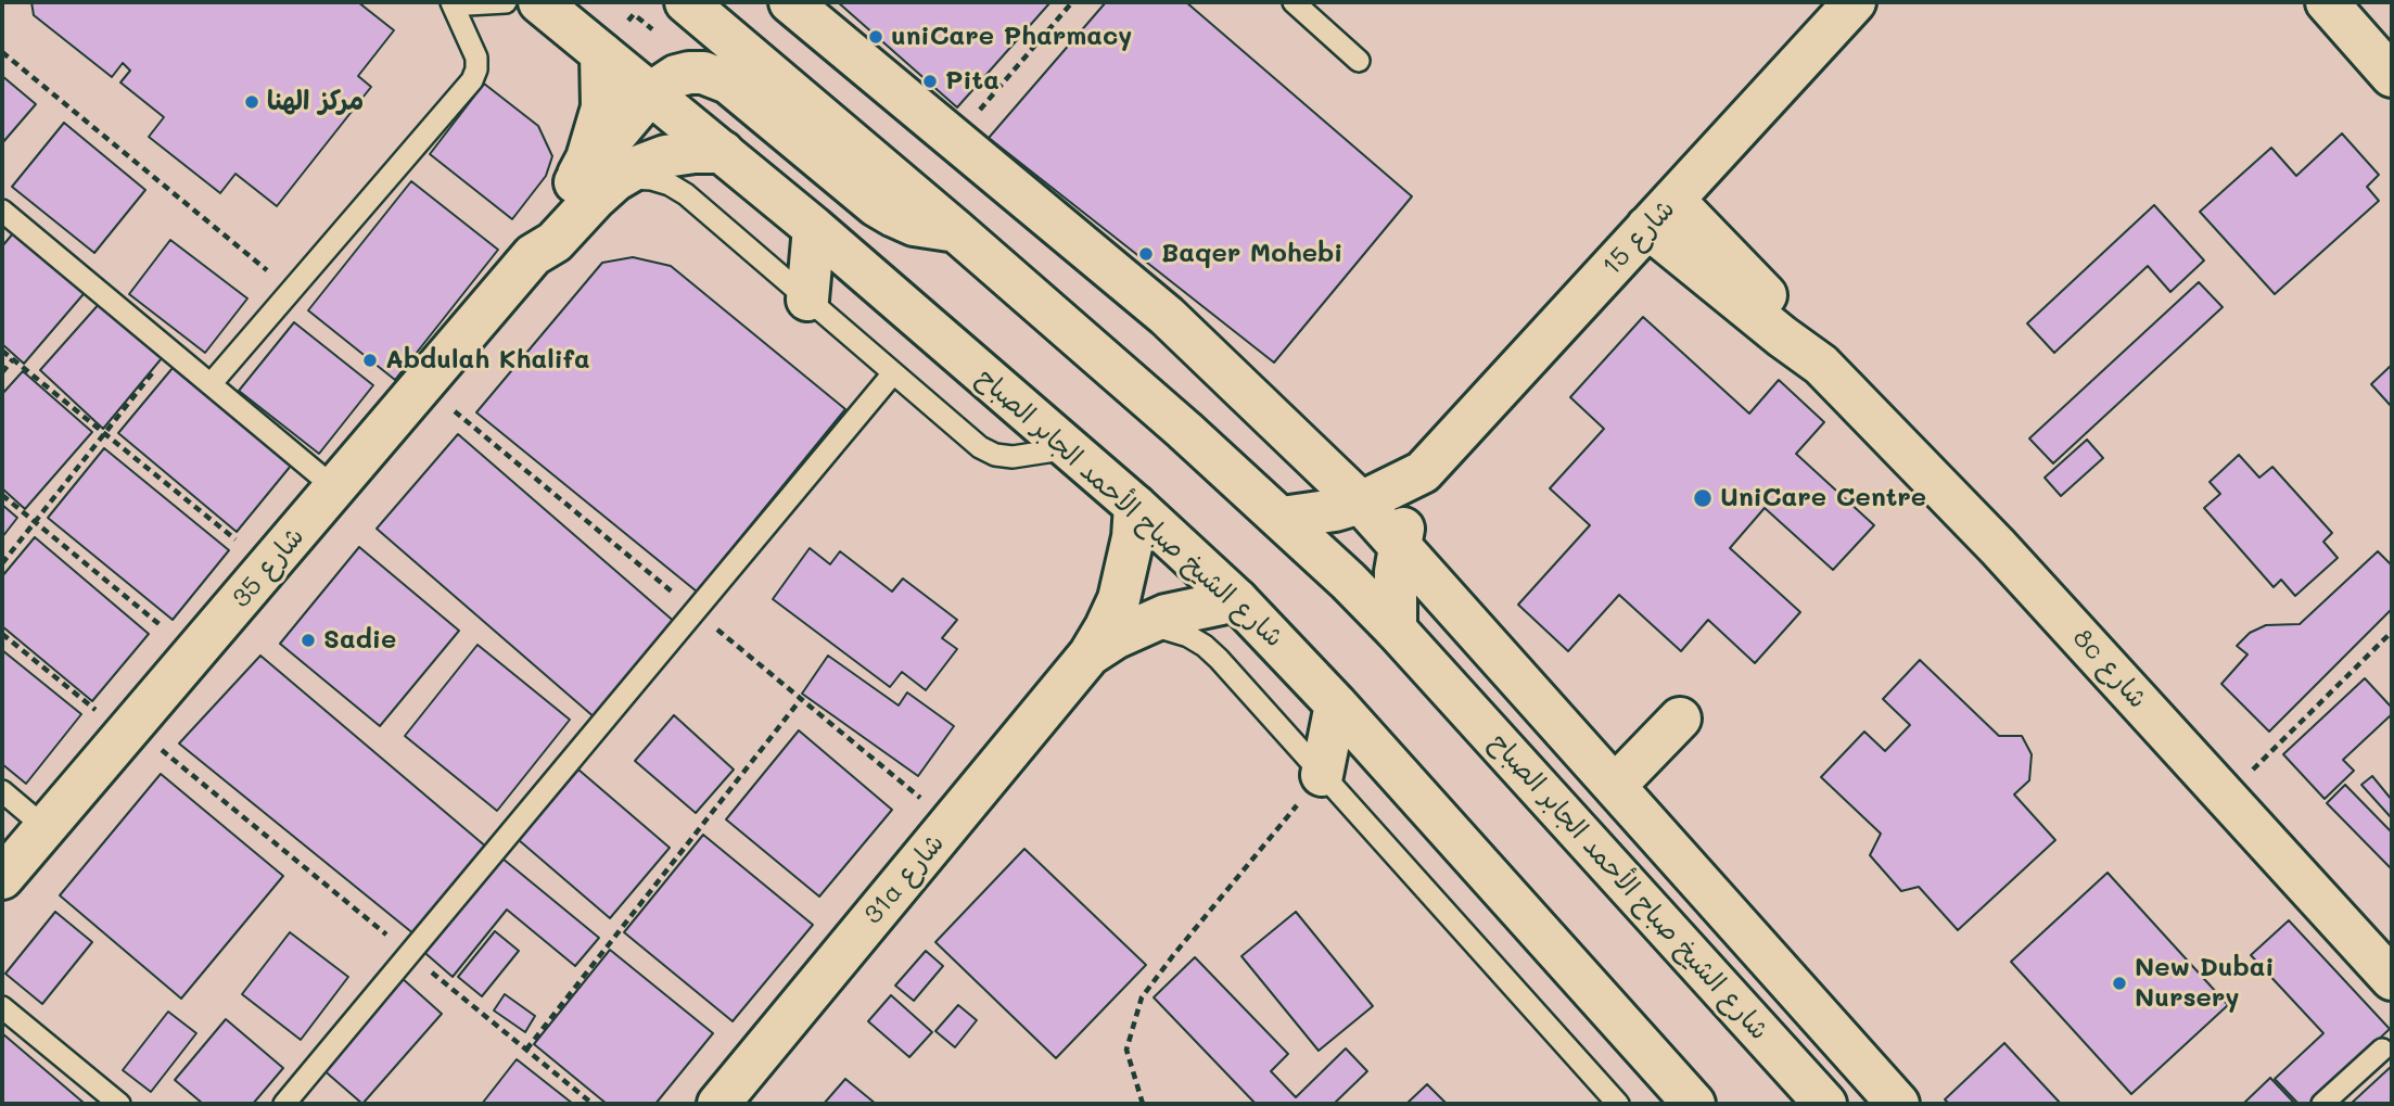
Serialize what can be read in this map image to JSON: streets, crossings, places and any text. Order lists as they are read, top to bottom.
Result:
{
  "streets": {
    "street": [
      "شارع 15",
      "شارع الشيخ صباح الأحمد الجابر الصباح",
      "شارع 35",
      "8c شارع",
      "31a شارع"
    ]
  },
  "crossings": [
    ["شارع 15", "شارع الشيخ صباح الأحمد الجابر الصباح"],
    ["شارع 15", "8c شارع"],
    ["شارع الشيخ صباح الأحمد الجابر الصباح", "شارع 35"],
    ["شارع الشيخ صباح الأحمد الجابر الصباح", "31a شارع"]
  ],
  "places": [
    "uniCare Pharmacy",
    "Pita",
    "مركز الهنا",
    "Baqer Mohebi",
    "Abdulah Khalifa",
    "UniCare Centre",
    "Sadie",
    "New Dubai Nursery"
  ]
}
